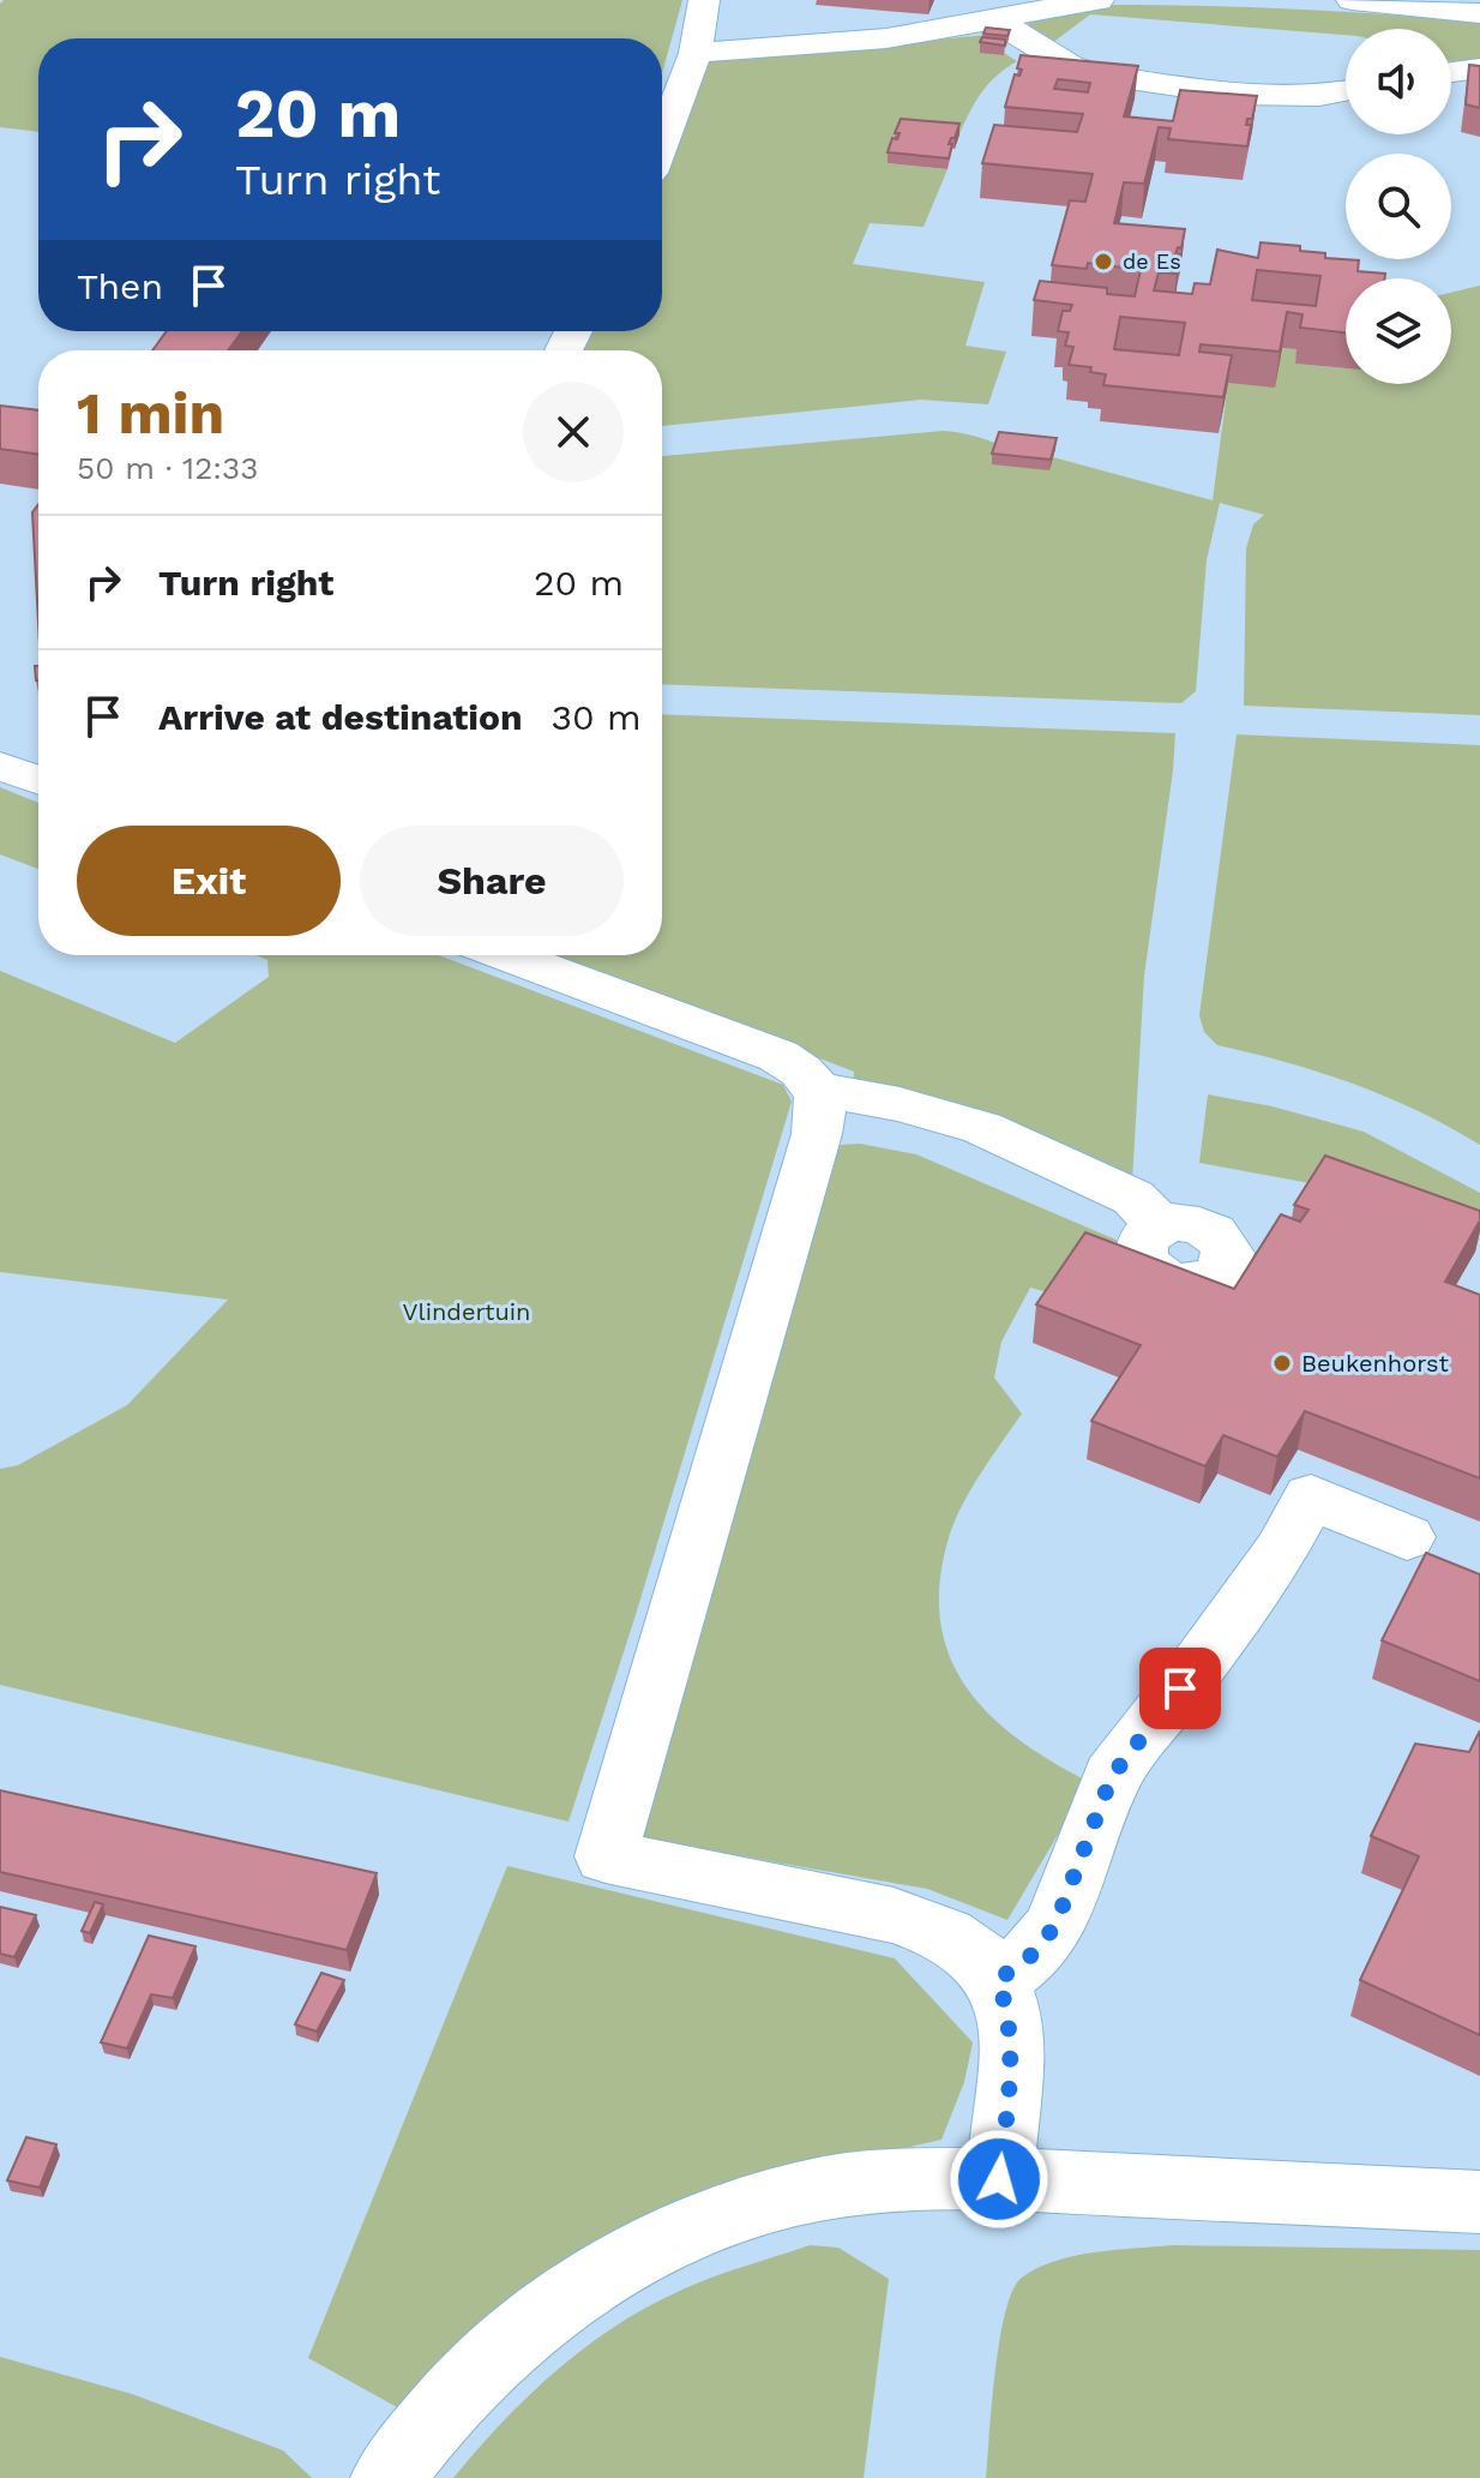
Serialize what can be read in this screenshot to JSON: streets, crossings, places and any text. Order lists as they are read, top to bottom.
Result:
{
  "parks": ["Vlindertuin"],
  "places": ["de Es", "Beukenhorst"],
  "page": {
    "turn": ["20 m", "Turn right"],
    "then": "Then",
    "heading": ["1 min", "50 m · 12:33"],
    "list": [
      {
        "name": "Turn right",
        "value": "20 m"
      },
      {
        "name": "Arrive at destination",
        "value": "30 m"
      }
    ],
    "buttons": ["Exit", "Share"]
  }
}
